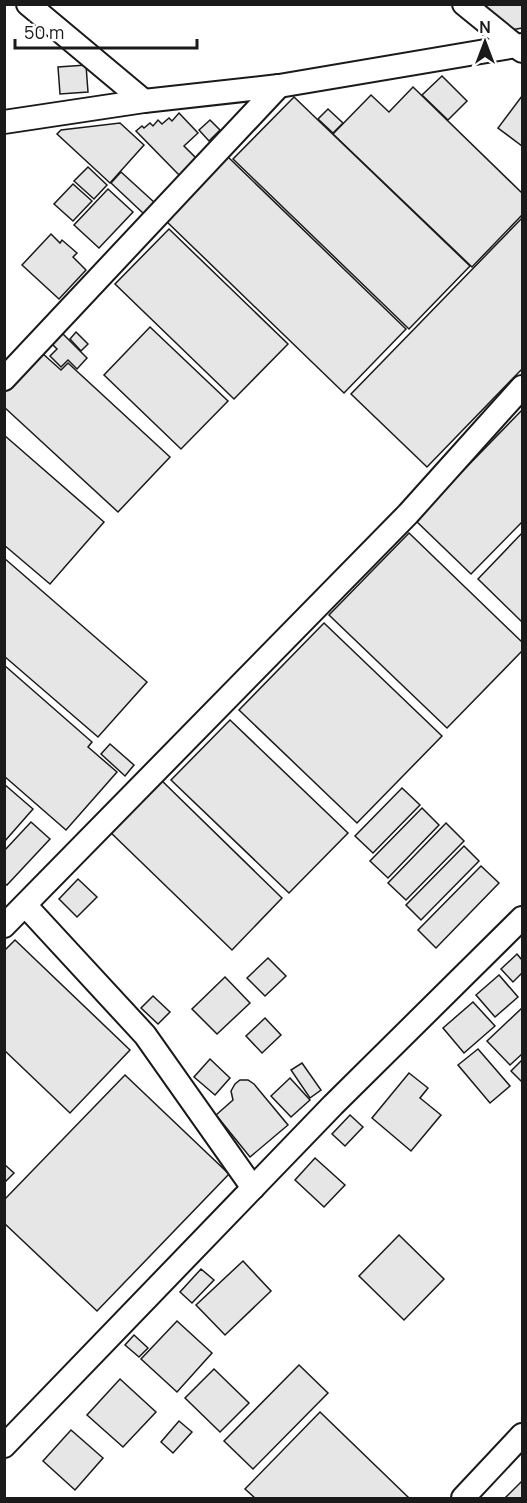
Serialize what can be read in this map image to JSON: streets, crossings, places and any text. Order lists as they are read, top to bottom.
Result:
{
  "scale_bar": "50 m",
  "north": "top"
}
